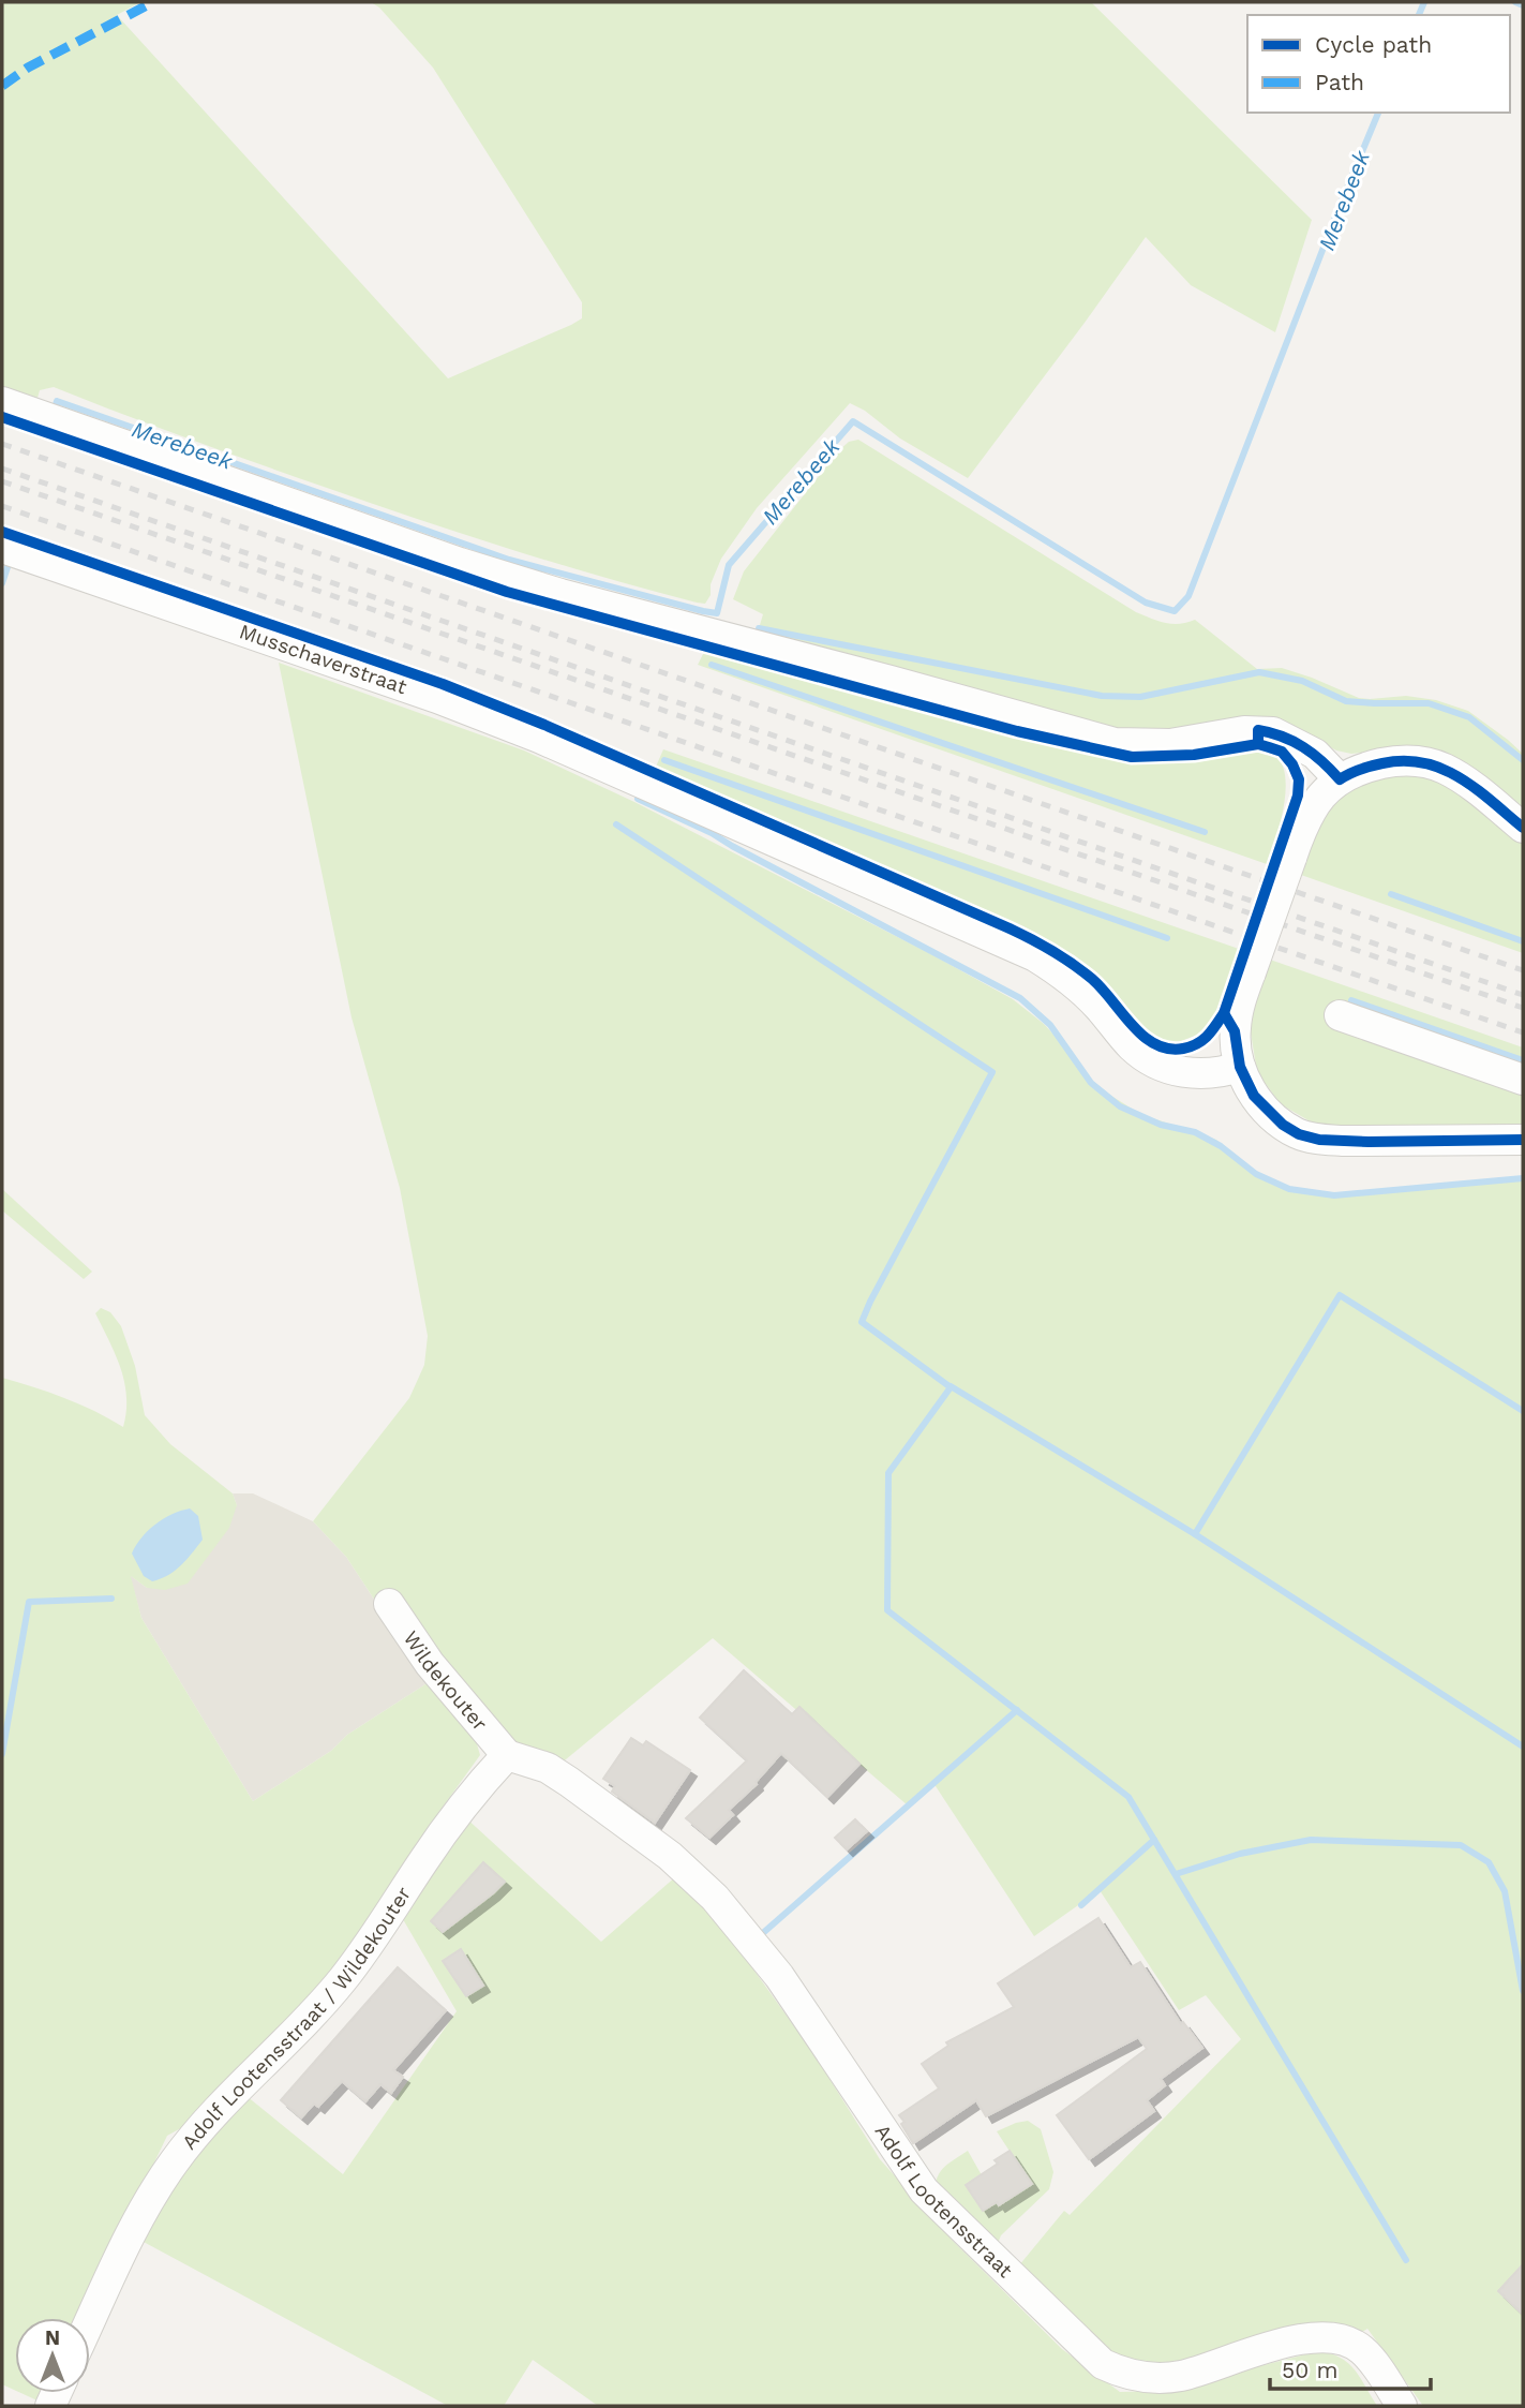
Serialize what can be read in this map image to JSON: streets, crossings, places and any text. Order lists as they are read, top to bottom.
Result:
{
  "streets": {
    "street": [
      "Musschaverstraat",
      "Wildekouter",
      "Adolf Lootensstraat / Wildekouter",
      "Adolf Lootensstraat"
    ]
  },
  "crossings": [
    ["Wildekouter", "Adolf Lootensstraat / Wildekouter"],
    ["Wildekouter", "Adolf Lootensstraat"],
    ["Adolf Lootensstraat / Wildekouter", "Adolf Lootensstraat"]
  ],
  "water": ["Merebeek"],
  "legend": ["Cycle path", "Path"],
  "scale_bar": "50 m",
  "north": "top"
}
